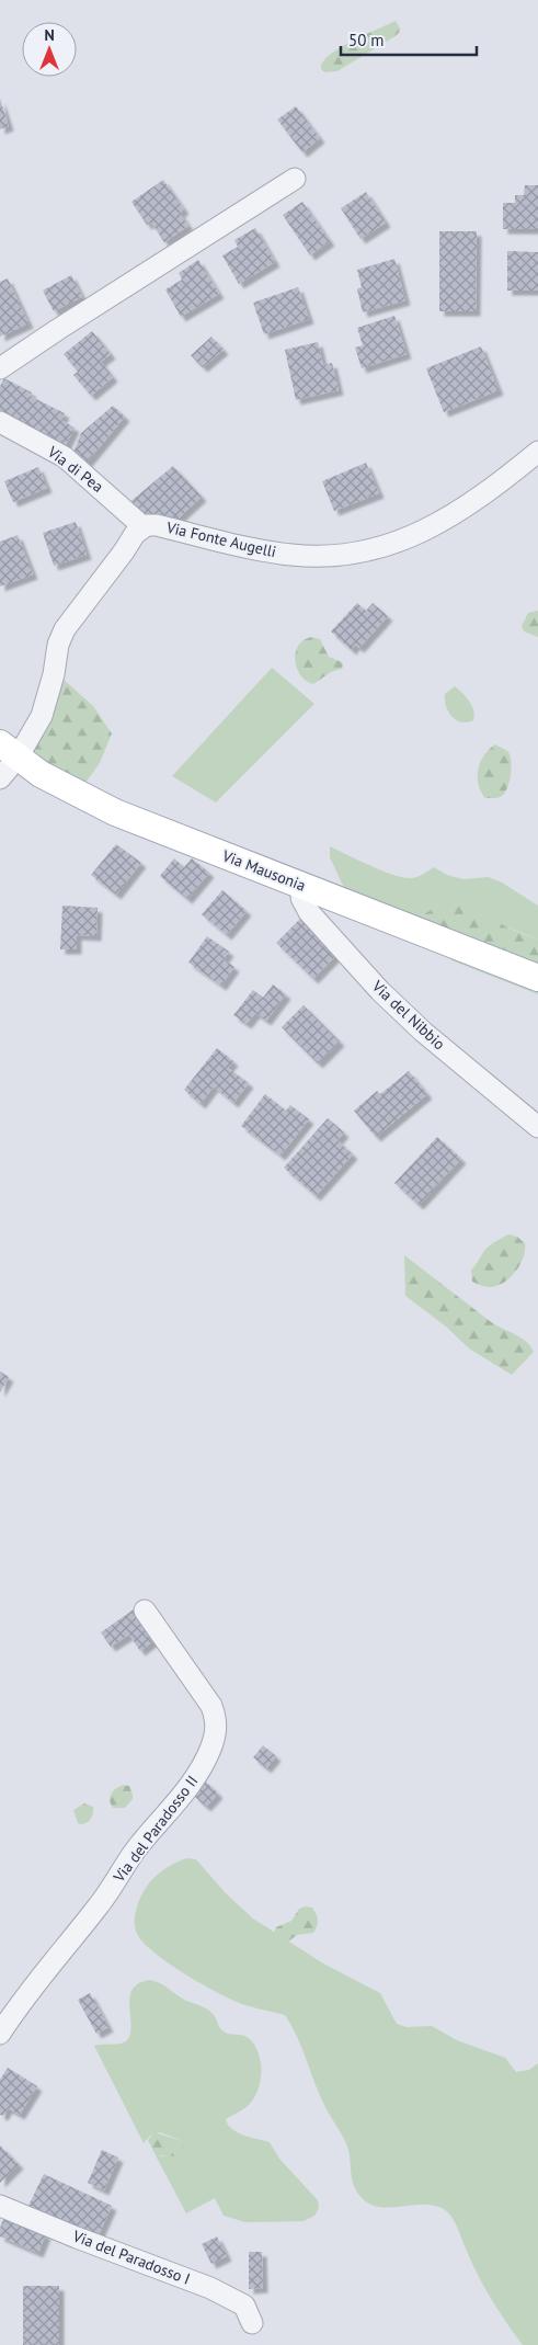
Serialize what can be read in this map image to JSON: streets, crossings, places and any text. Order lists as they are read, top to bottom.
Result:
{
  "streets": {
    "main road": ["Via Mausonia"],
    "street": [
      "Via di Pea",
      "Via Fonte Augelli",
      "Via del Nibbio",
      "Via del Paradosso II",
      "Via del Paradosso I"
    ]
  },
  "crossings": [
    ["Via di Pea", "Via Fonte Augelli"],
    ["Via Mausonia", "Via del Nibbio"]
  ],
  "scale_bar": "50 m",
  "north": "top"
}
